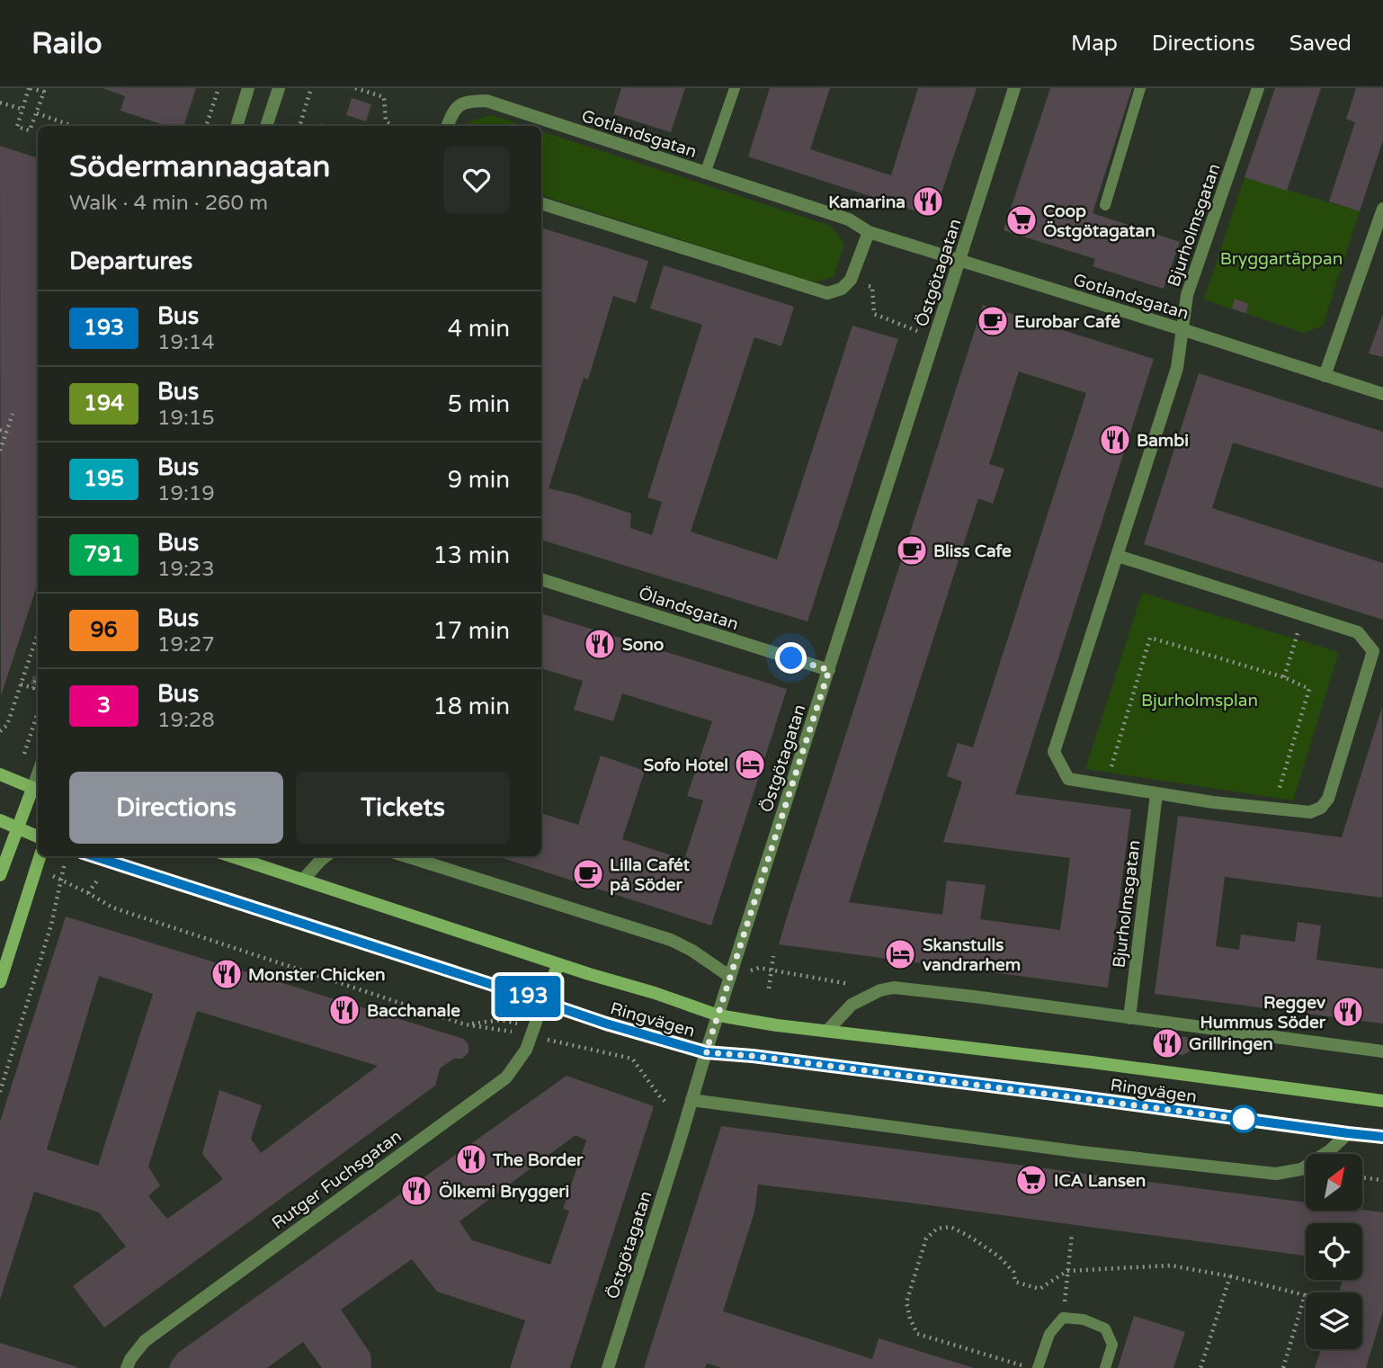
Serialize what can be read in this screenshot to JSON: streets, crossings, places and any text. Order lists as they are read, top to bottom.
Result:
{
  "streets": {
    "main road": ["Ringvägen"],
    "street": [
      "Gotlandsgatan",
      "Bjurholmsgatan",
      "Östgötagatan",
      "Ölandsgatan",
      "Rutger Fuchsgatan"
    ]
  },
  "crossings": [
    ["Gotlandsgatan", "Bjurholmsgatan"],
    ["Gotlandsgatan", "Östgötagatan"],
    ["Östgötagatan", "Ölandsgatan"],
    ["Östgötagatan", "Ringvägen"],
    ["Ringvägen", "Rutger Fuchsgatan"]
  ],
  "parks": ["Bryggartäppan", "Bjurholmsplan"],
  "places": {
    "restaurant": [
      "Kamarina",
      "Bambi",
      "Sono",
      "Monster Chicken",
      "Bacchanale",
      "Reggev Hummus Söder",
      "Grillringen",
      "The Border",
      "Ölkemi Bryggeri"
    ],
    "supermarket": ["Coop Östgötagatan", "ICA Lansen"],
    "cafe": ["Eurobar Café", "Bliss Cafe", "Lilla Cafét på Söder"],
    "hotel": ["Sofo Hotel", "Skanstulls vandrarhem"]
  },
  "lines": ["bus line 193"],
  "north": "top right",
  "page": {
    "header": "Railo",
    "nav": ["Map", "Directions", "Saved"],
    "on_map": "193",
    "heading": [
      ["Södermannagatan", "Walk · 4 min · 260 m"],
      "Departures"
    ],
    "list": [
      {
        "mark": "193",
        "name": "Bus",
        "note": "19:14",
        "value": "4 min"
      },
      {
        "mark": "194",
        "name": "Bus",
        "note": "19:15",
        "value": "5 min"
      },
      {
        "mark": "195",
        "name": "Bus",
        "note": "19:19",
        "value": "9 min"
      },
      {
        "mark": "791",
        "name": "Bus",
        "note": "19:23",
        "value": "13 min"
      },
      {
        "mark": "96",
        "name": "Bus",
        "note": "19:27",
        "value": "17 min"
      },
      {
        "mark": "3",
        "name": "Bus",
        "note": "19:28",
        "value": "18 min"
      }
    ],
    "buttons": ["Directions", "Tickets"]
  }
}
